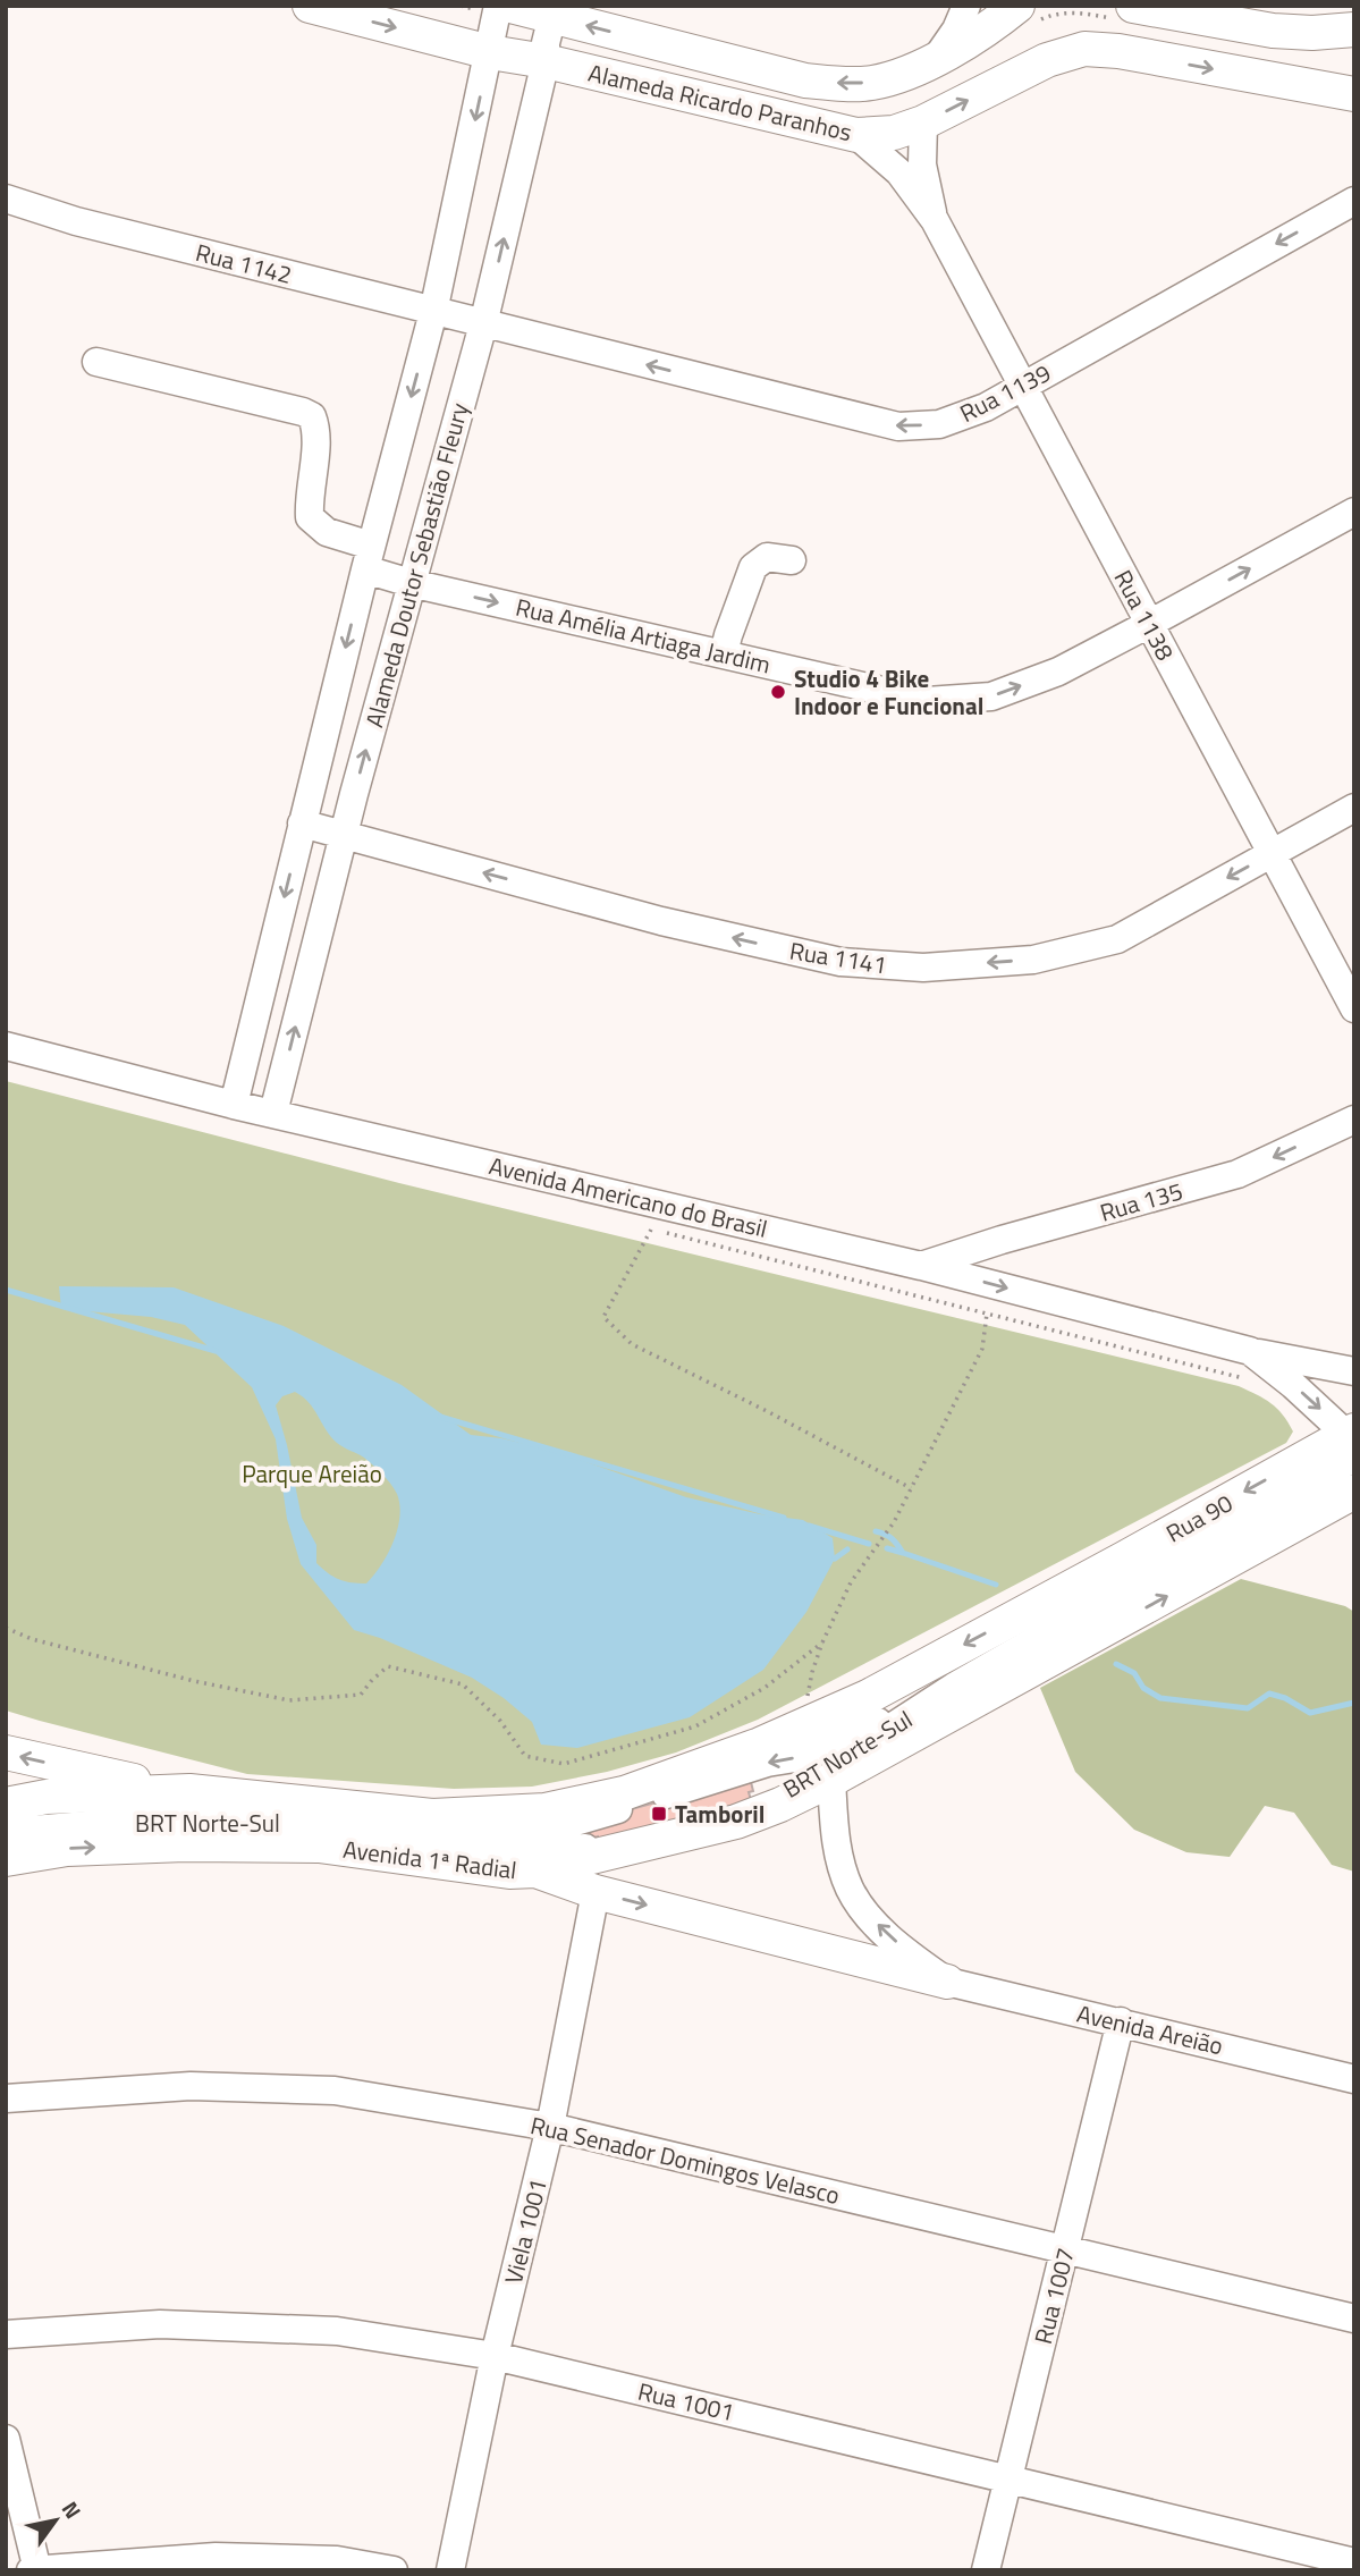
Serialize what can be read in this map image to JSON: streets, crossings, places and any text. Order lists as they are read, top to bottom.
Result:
{
  "streets": {
    "main road": ["Alameda Ricardo Paranhos", "Rua 90", "Avenida 1ª Radial"],
    "street": [
      "Rua 1142",
      "Rua 1139",
      "Alameda Doutor Sebastião Fleury",
      "Rua 1138",
      "Rua Amélia Artiaga Jardim",
      "Rua 1141",
      "Avenida Americano do Brasil",
      "Rua 135",
      "BRT Norte-Sul",
      "Avenida Areião",
      "Rua Senador Domingos Velasco",
      "Viela 1001",
      "Rua 1007",
      "Rua 1001"
    ]
  },
  "crossings": [
    ["Alameda Ricardo Paranhos", "Alameda Doutor Sebastião Fleury"],
    ["Alameda Ricardo Paranhos", "Rua 1138"],
    ["Rua 1142", "Rua 1139"],
    ["Rua 1142", "Alameda Doutor Sebastião Fleury"],
    ["Rua 1139", "Alameda Doutor Sebastião Fleury"],
    ["Rua 1139", "Rua 1138"],
    ["Alameda Doutor Sebastião Fleury", "Rua Amélia Artiaga Jardim"],
    ["Alameda Doutor Sebastião Fleury", "Rua 1141"],
    ["Alameda Doutor Sebastião Fleury", "Avenida Americano do Brasil"],
    ["Rua 1138", "Rua Amélia Artiaga Jardim"],
    ["Rua 1138", "Rua 1141"],
    ["Avenida Americano do Brasil", "Rua 135"],
    ["Avenida Americano do Brasil", "Rua 90"],
    ["Avenida Americano do Brasil", "BRT Norte-Sul"],
    ["Rua 90", "BRT Norte-Sul"],
    ["Rua 90", "Avenida 1ª Radial"],
    ["Avenida Areião", "Rua 1007"],
    ["Rua Senador Domingos Velasco", "Viela 1001"],
    ["Rua Senador Domingos Velasco", "Rua 1007"],
    ["Viela 1001", "Rua 1001"],
    ["Rua 1007", "Rua 1001"]
  ],
  "one_way": [
    "Rua 1139",
    "Rua Amélia Artiaga Jardim",
    "Rua 1141",
    "Rua 135",
    "Rua 90"
  ],
  "parks": ["Parque Areião"],
  "places": {
    "other": ["Studio 4 Bike Indoor e Funcional"],
    "transit": ["Tamboril"]
  },
  "north": "top right"
}
